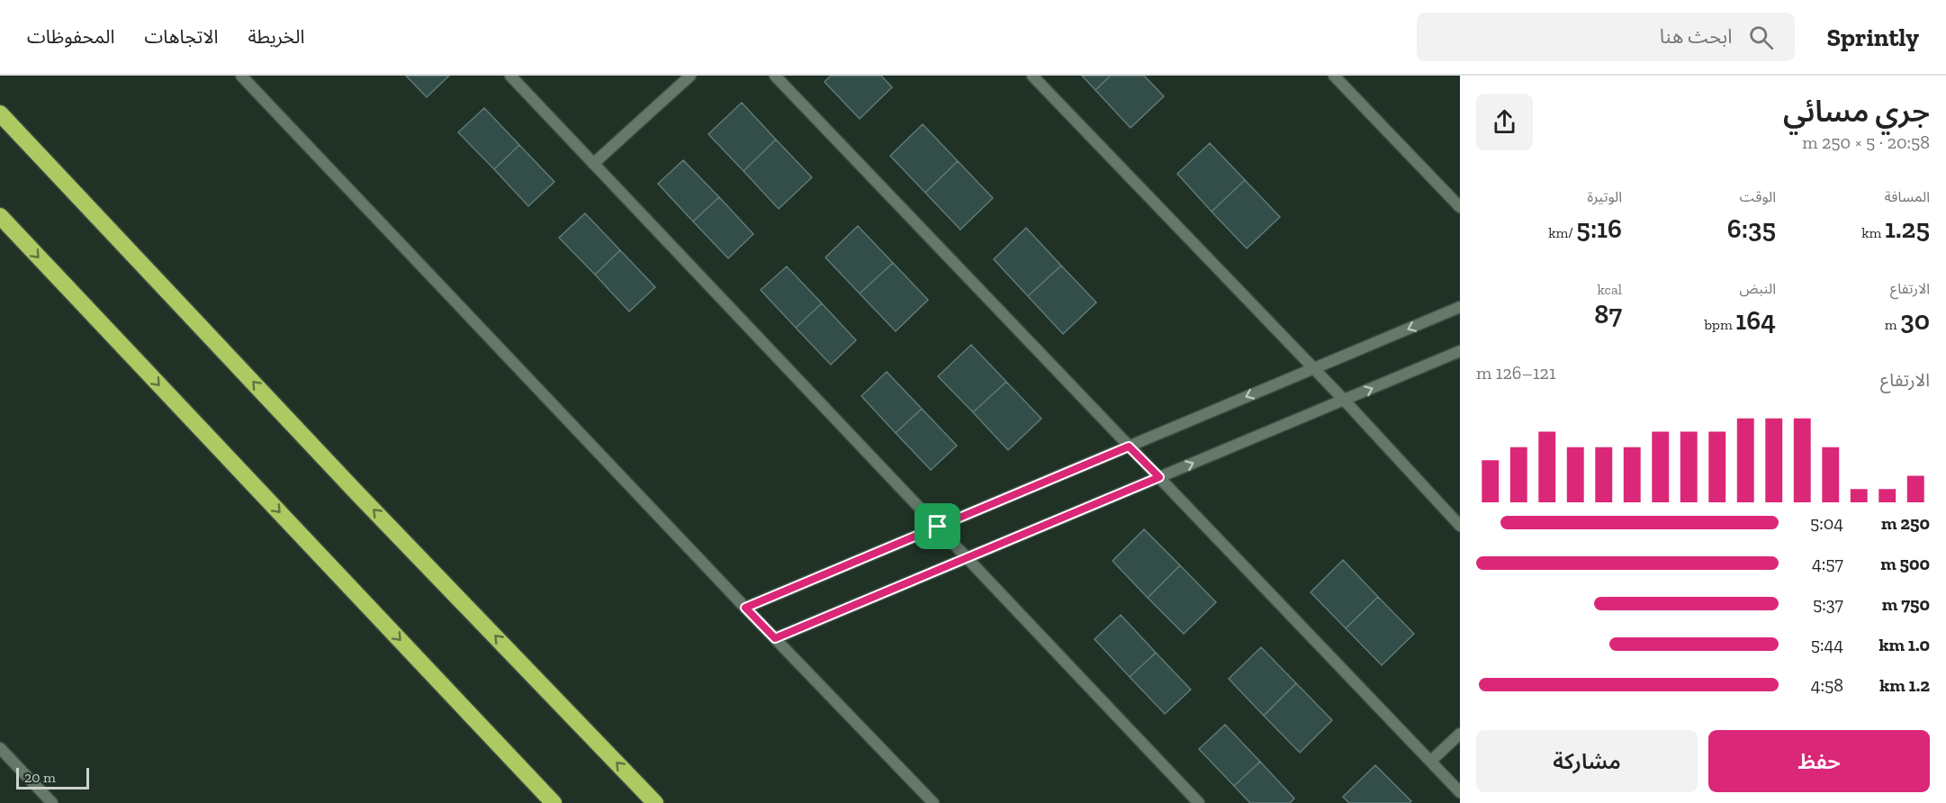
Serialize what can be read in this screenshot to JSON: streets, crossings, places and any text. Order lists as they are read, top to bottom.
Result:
{
  "scale_bar": "20 m",
  "page": {
    "header": "Sprintly",
    "search": "ابحث هنا",
    "nav": ["الخريطة", "الاتجاهات", "المحفوظات"],
    "heading": ["جري مسائي", "20:58 · 5 × 250 m"],
    "stats": [
      ["المسافة", "1.25 km"],
      ["الوقت", "6:35"],
      ["الوتيرة", "5:16 /km"],
      ["الارتفاع", "30 m"],
      ["النبض", "164 bpm"],
      ["kcal", "87"]
    ],
    "chart": ["الارتفاع", "121–126 m"],
    "list": [
      {
        "name": "250 m",
        "note": "5:04"
      },
      {
        "name": "500 m",
        "note": "4:57"
      },
      {
        "name": "750 m",
        "note": "5:37"
      },
      {
        "name": "1.0 km",
        "note": "5:44"
      },
      {
        "name": "1.2 km",
        "note": "4:58"
      }
    ],
    "buttons": ["حفظ", "مشاركة"],
    "scale": "20 m"
  }
}
